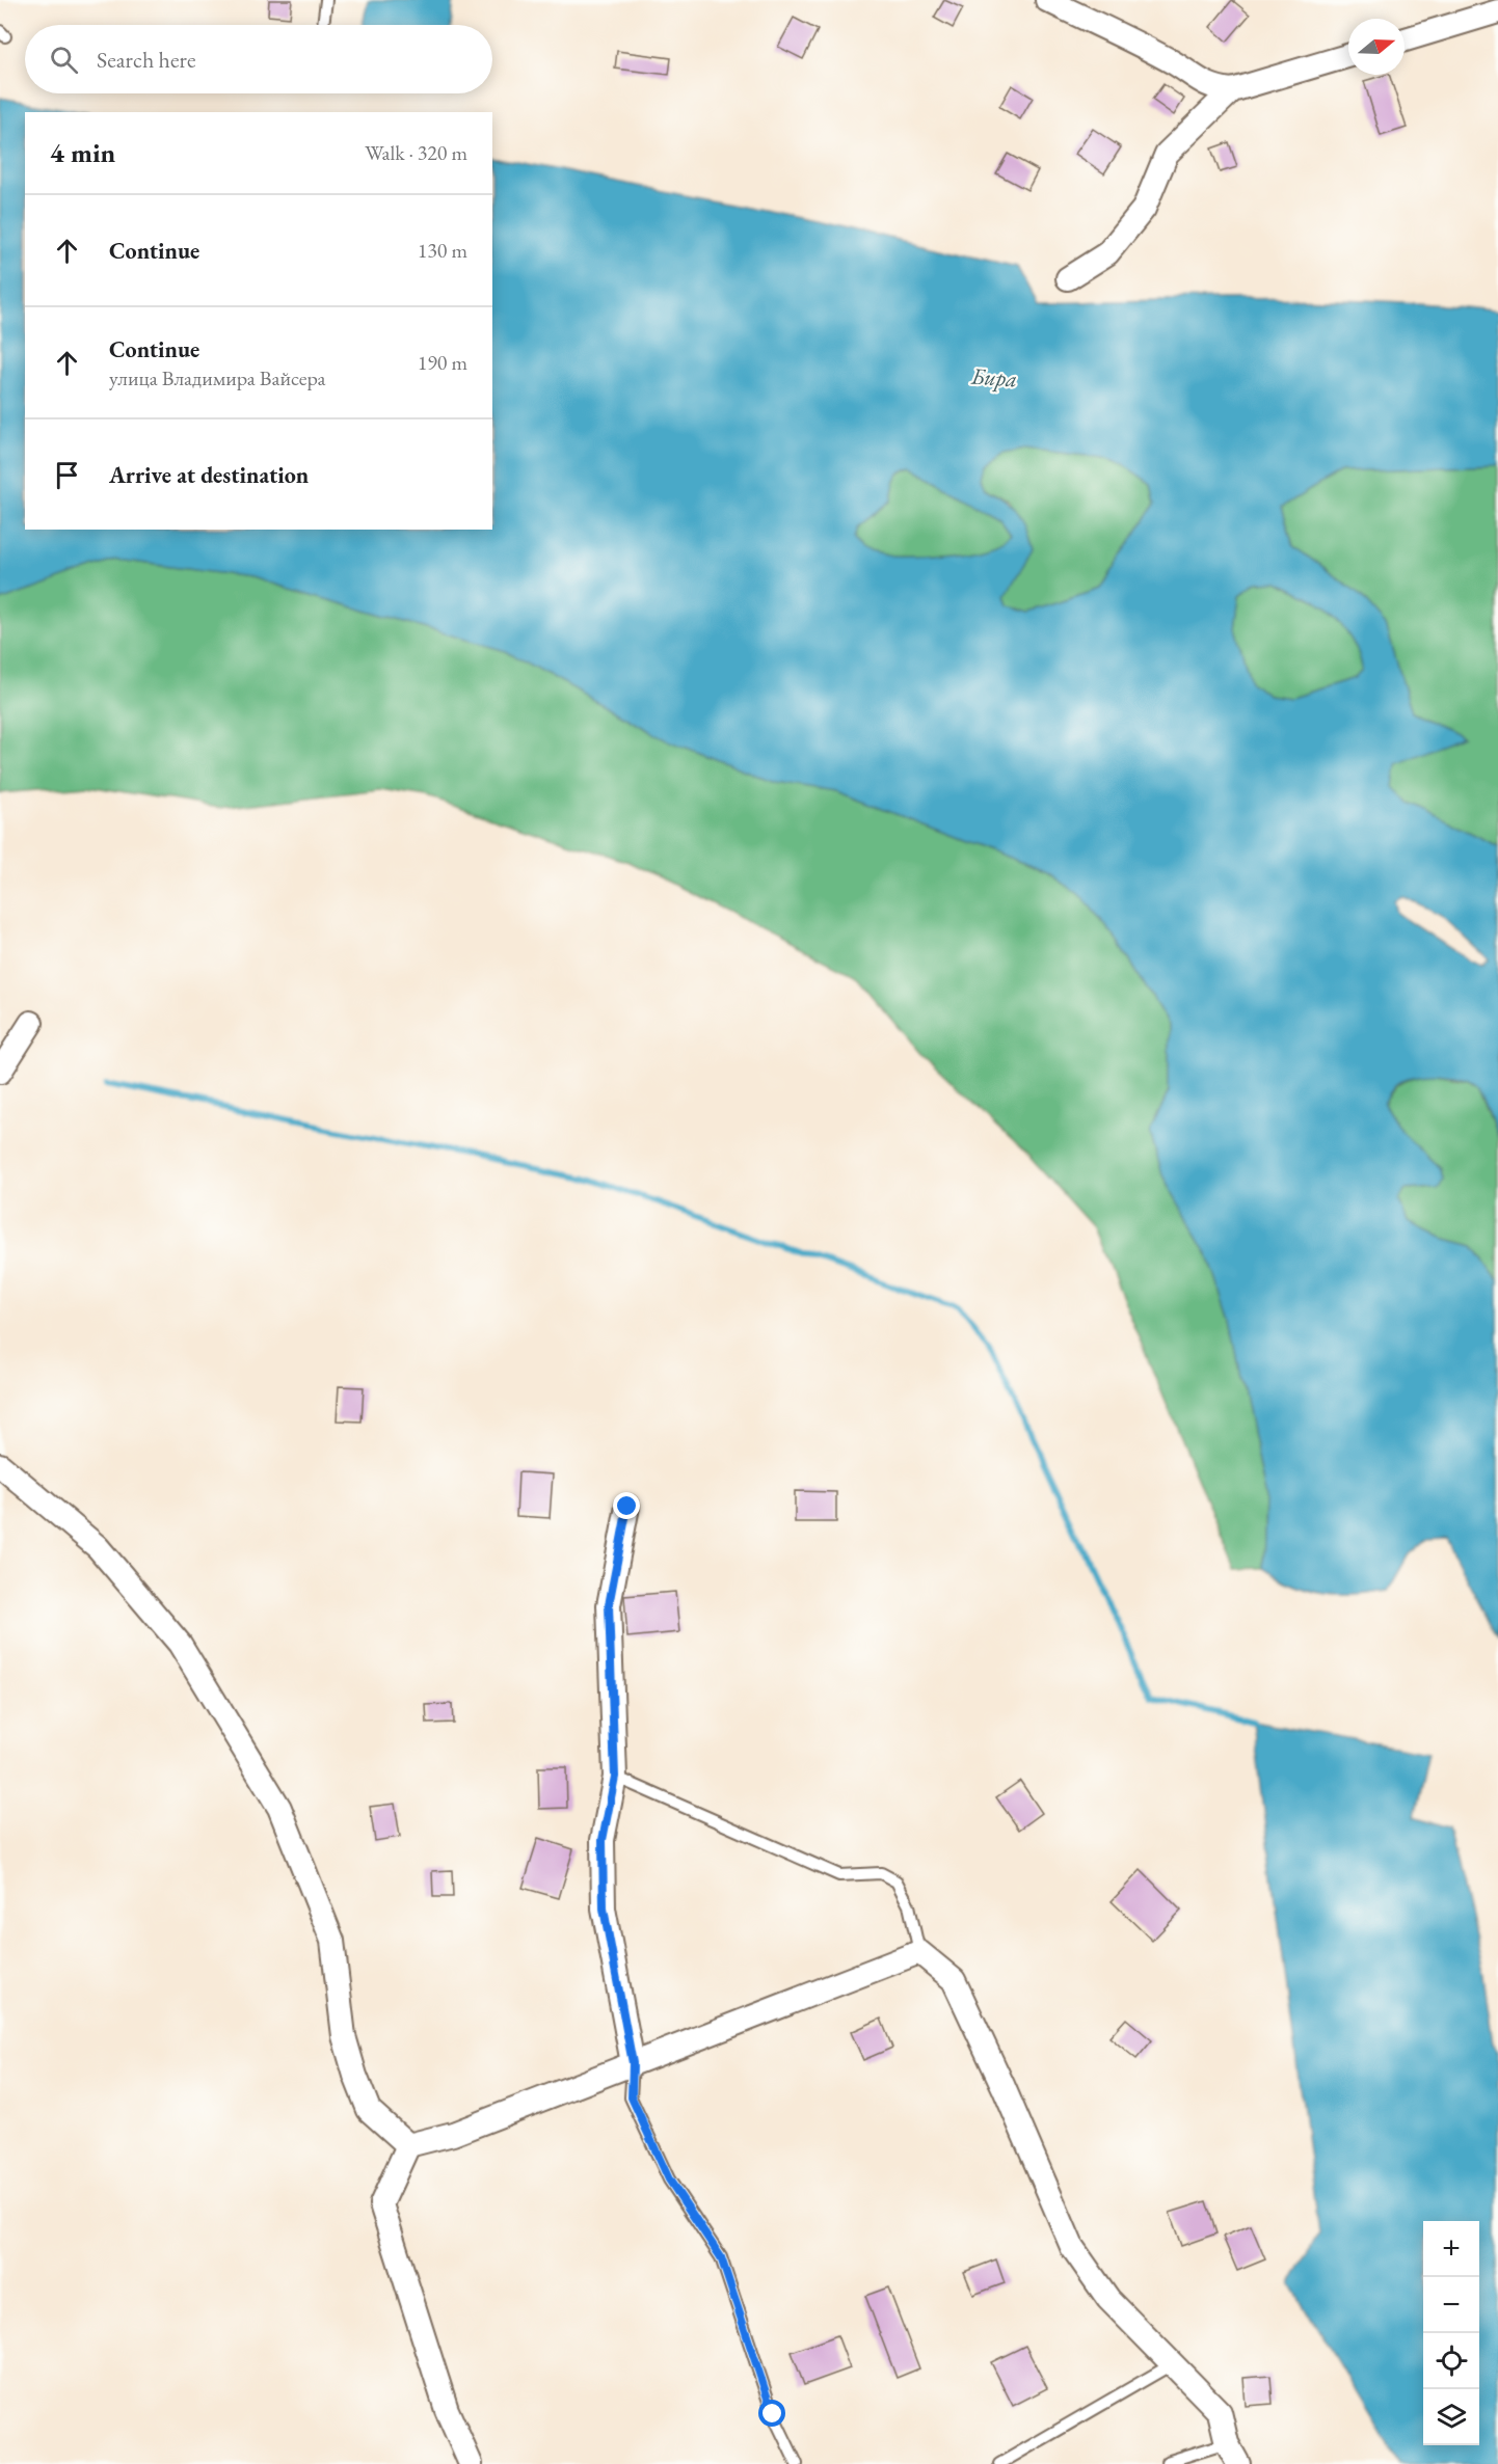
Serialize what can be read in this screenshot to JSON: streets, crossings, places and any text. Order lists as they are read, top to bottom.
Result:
{
  "water": ["Бира"],
  "north": "right",
  "page": {
    "search": "Search here",
    "heading": ["4 min", "Walk · 320 m"],
    "list": [
      ["Continue", "130 m"],
      ["Continue", "улица Владимира Вайсера", "190 m"],
      "Arrive at destination"
    ],
    "map_buttons": ["+", "−"]
  }
}
